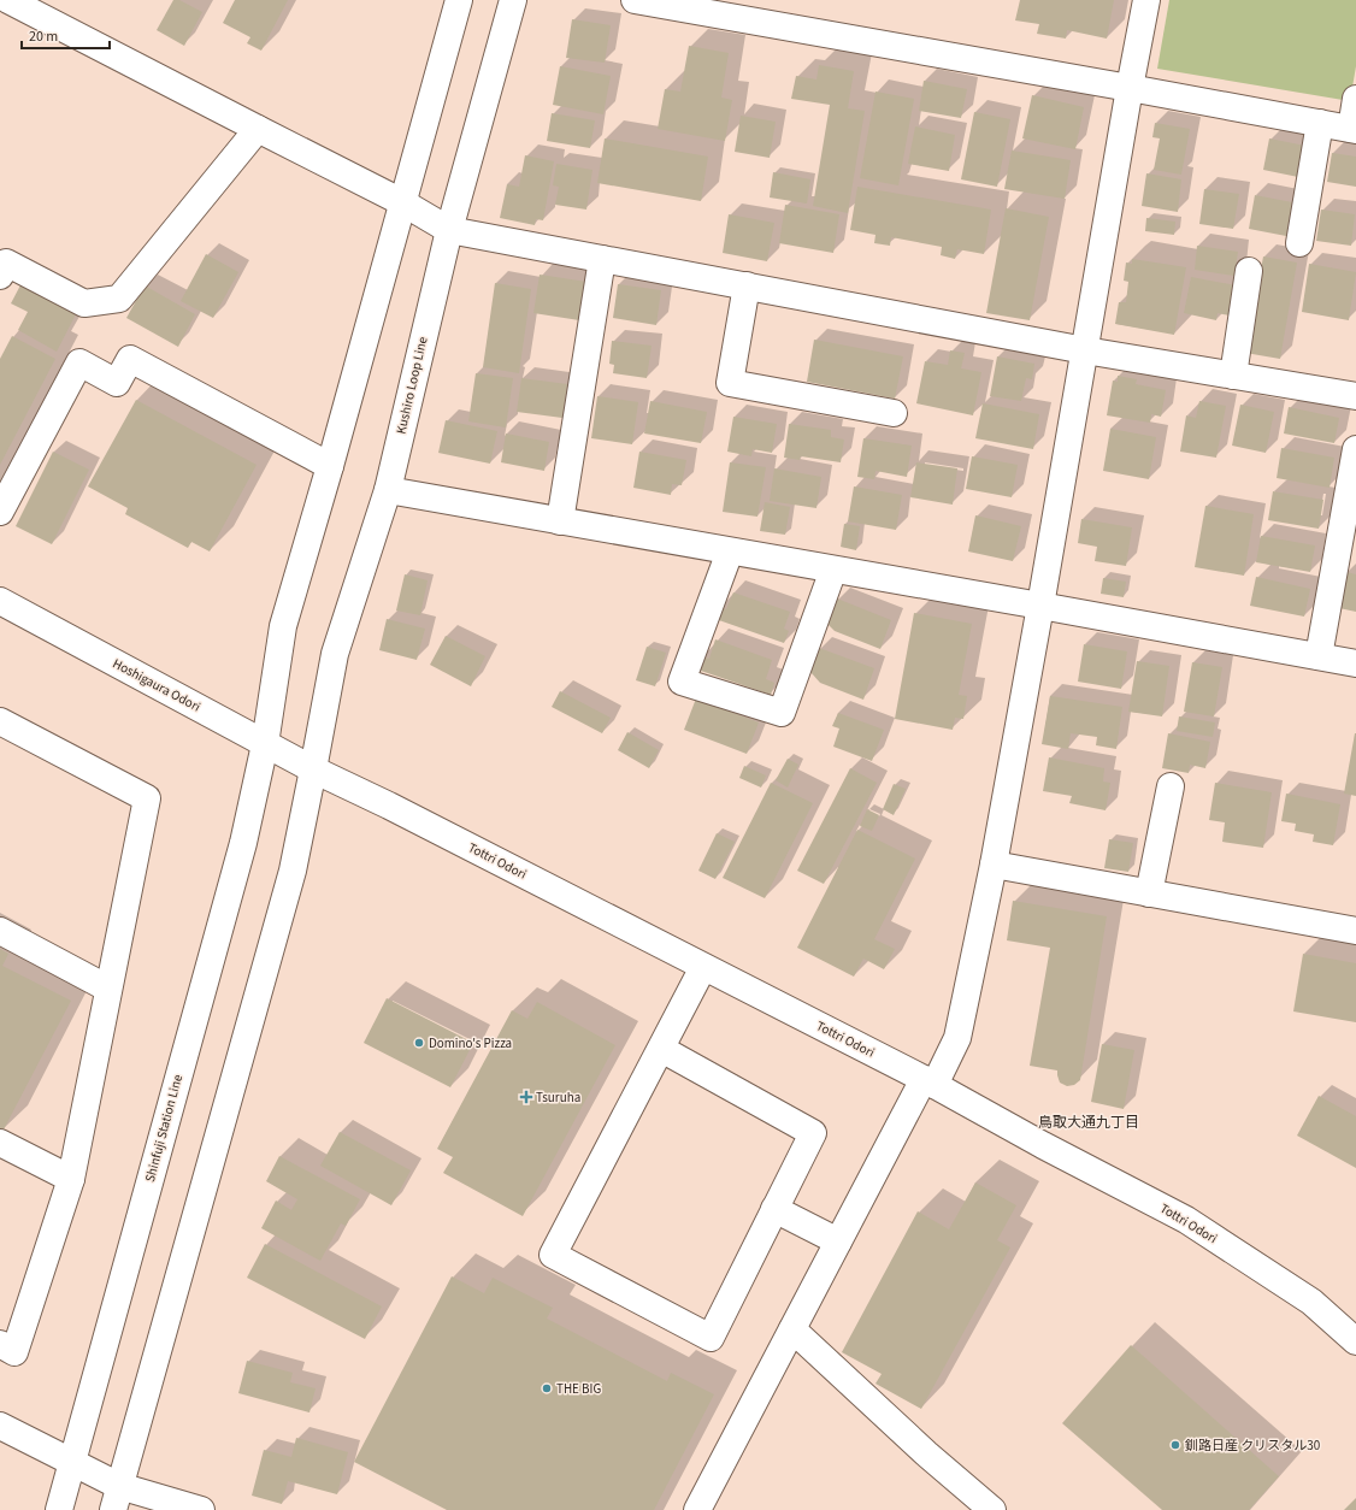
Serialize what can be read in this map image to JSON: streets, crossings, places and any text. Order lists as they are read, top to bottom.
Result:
{
  "streets": {
    "main road": [
      "Kushiro Loop Line",
      "Hoshigaura Odori",
      "Tottri Odori",
      "Shinfuji Station Line"
    ]
  },
  "crossings": [
    ["Kushiro Loop Line", "Hoshigaura Odori"],
    ["Kushiro Loop Line", "Tottri Odori"],
    ["Hoshigaura Odori", "Tottri Odori"],
    ["Hoshigaura Odori", "Shinfuji Station Line"]
  ],
  "districts": ["鳥取大通九丁目"],
  "places": {
    "other": ["Domino's Pizza", "THE BIG", "釧路日産 クリスタル30"],
    "health": ["Tsuruha"]
  },
  "scale_bar": "20 m"
}
